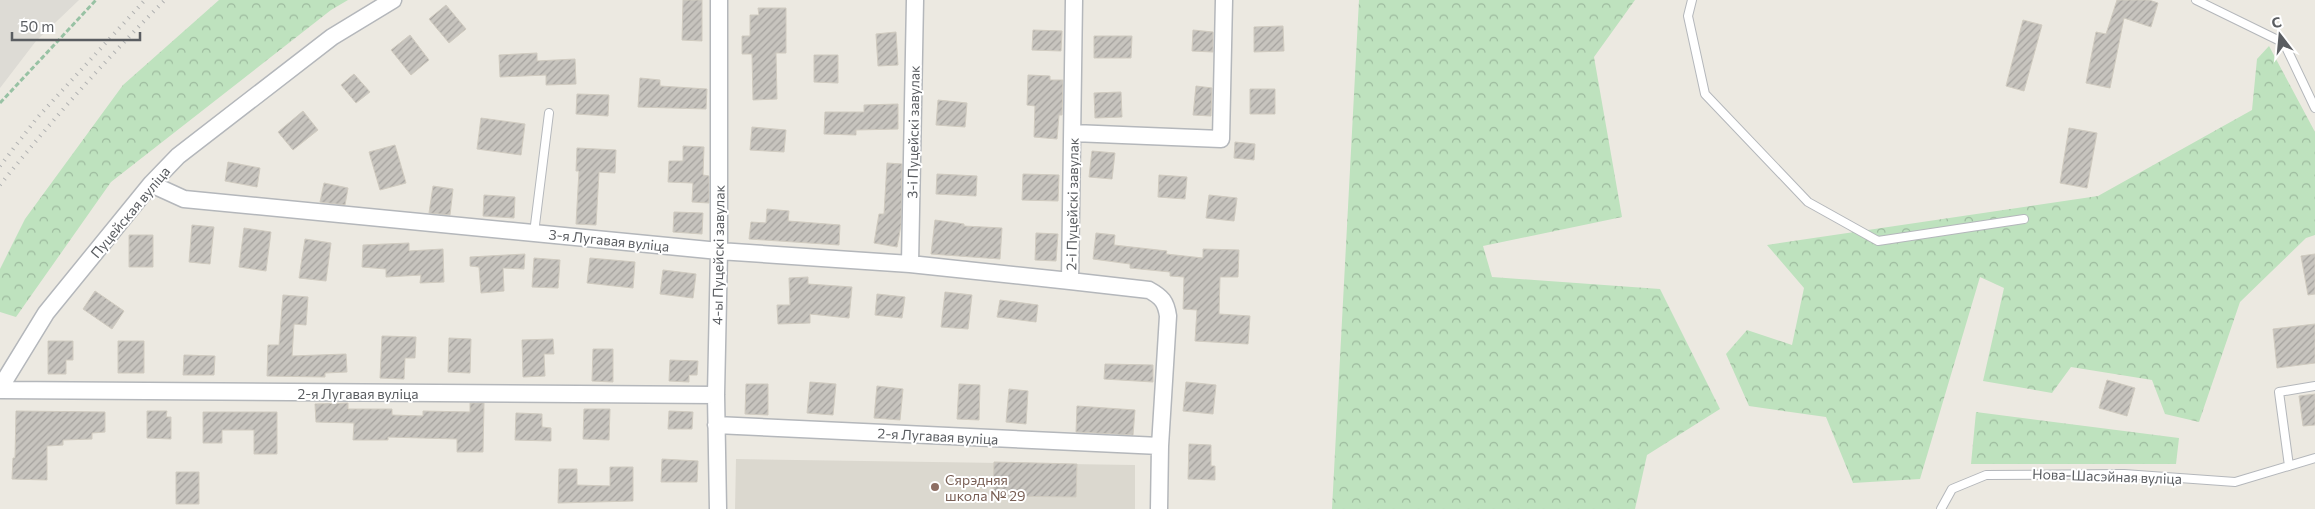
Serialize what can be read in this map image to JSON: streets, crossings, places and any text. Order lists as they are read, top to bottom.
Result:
{
  "streets": {
    "street": [
      "3-і Пуцейскі завулак",
      "2-і Пуцейскі завулак",
      "Пуцейская вуліца",
      "3-я Лугавая вуліца",
      "4-ы Пуцейскі завулак",
      "2-я Лугавая вуліца"
    ],
    "lane": ["Нова-Шасэйная вуліца"]
  },
  "crossings": [
    ["3-і Пуцейскі завулак", "3-я Лугавая вуліца"],
    ["2-і Пуцейскі завулак", "3-я Лугавая вуліца"],
    ["2-і Пуцейскі завулак", "2-я Лугавая вуліца"],
    ["Пуцейская вуліца", "3-я Лугавая вуліца"],
    ["Пуцейская вуліца", "2-я Лугавая вуліца"],
    ["3-я Лугавая вуліца", "4-ы Пуцейскі завулак"],
    ["4-ы Пуцейскі завулак", "2-я Лугавая вуліца"]
  ],
  "places": ["Сярэдняя школа № 29"],
  "scale_bar": "50 m",
  "north": "top"
}
